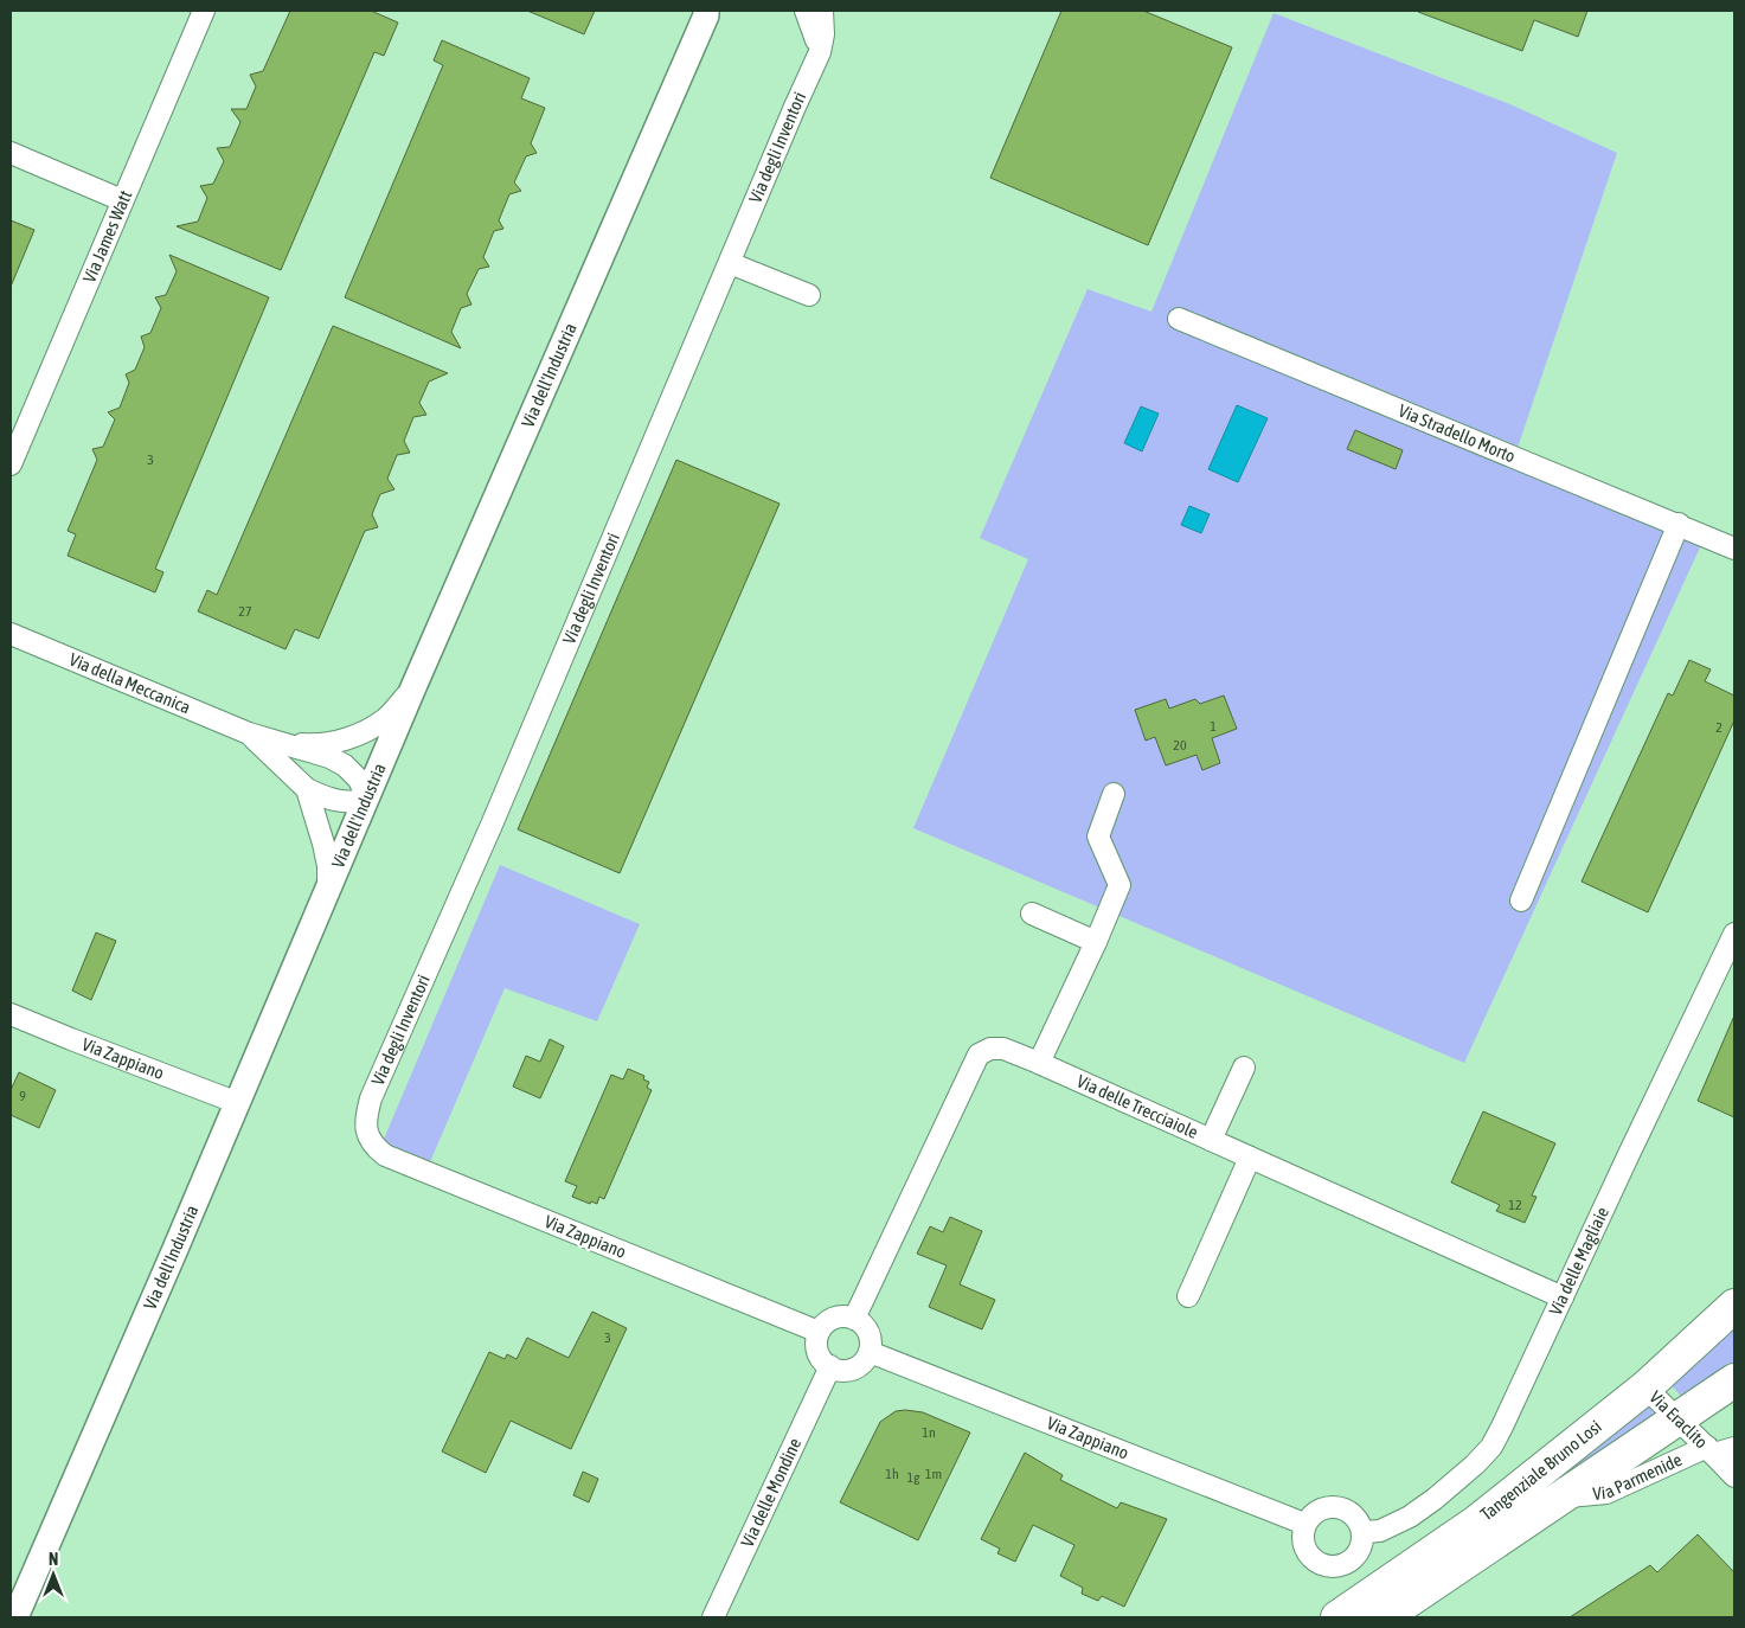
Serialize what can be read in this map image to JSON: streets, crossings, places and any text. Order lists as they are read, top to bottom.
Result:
{
  "streets": {
    "main road": ["Tangenziale Bruno Losi"],
    "street": [
      "Via degli Inventori",
      "Via James Watt",
      "Via dell'Industria",
      "Via Stradello Morto",
      "Via della Meccanica",
      "Via Zappiano",
      "Via delle Trecciaiole",
      "Via delle Magliaie",
      "Via Eraclito",
      "Via Parmenide",
      "Via delle Mondine"
    ]
  },
  "crossings": [
    ["Via degli Inventori", "Via Zappiano"],
    ["Via dell'Industria", "Via della Meccanica"],
    ["Via dell'Industria", "Via Zappiano"],
    ["Via Zappiano", "Via delle Trecciaiole"],
    ["Via Zappiano", "Via delle Magliaie"],
    ["Via Zappiano", "Via delle Mondine"],
    ["Via delle Trecciaiole", "Via delle Magliaie"],
    ["Via delle Trecciaiole", "Via delle Mondine"],
    ["Via Eraclito", "Tangenziale Bruno Losi"],
    ["Via Eraclito", "Via Parmenide"],
    ["Tangenziale Bruno Losi", "Via Parmenide"]
  ],
  "house_numbers": [
    "3",
    "27",
    "1",
    "2",
    "20",
    "9",
    "12",
    "3",
    "1n",
    "1h",
    "1m",
    "1g"
  ],
  "north": "top"
}
